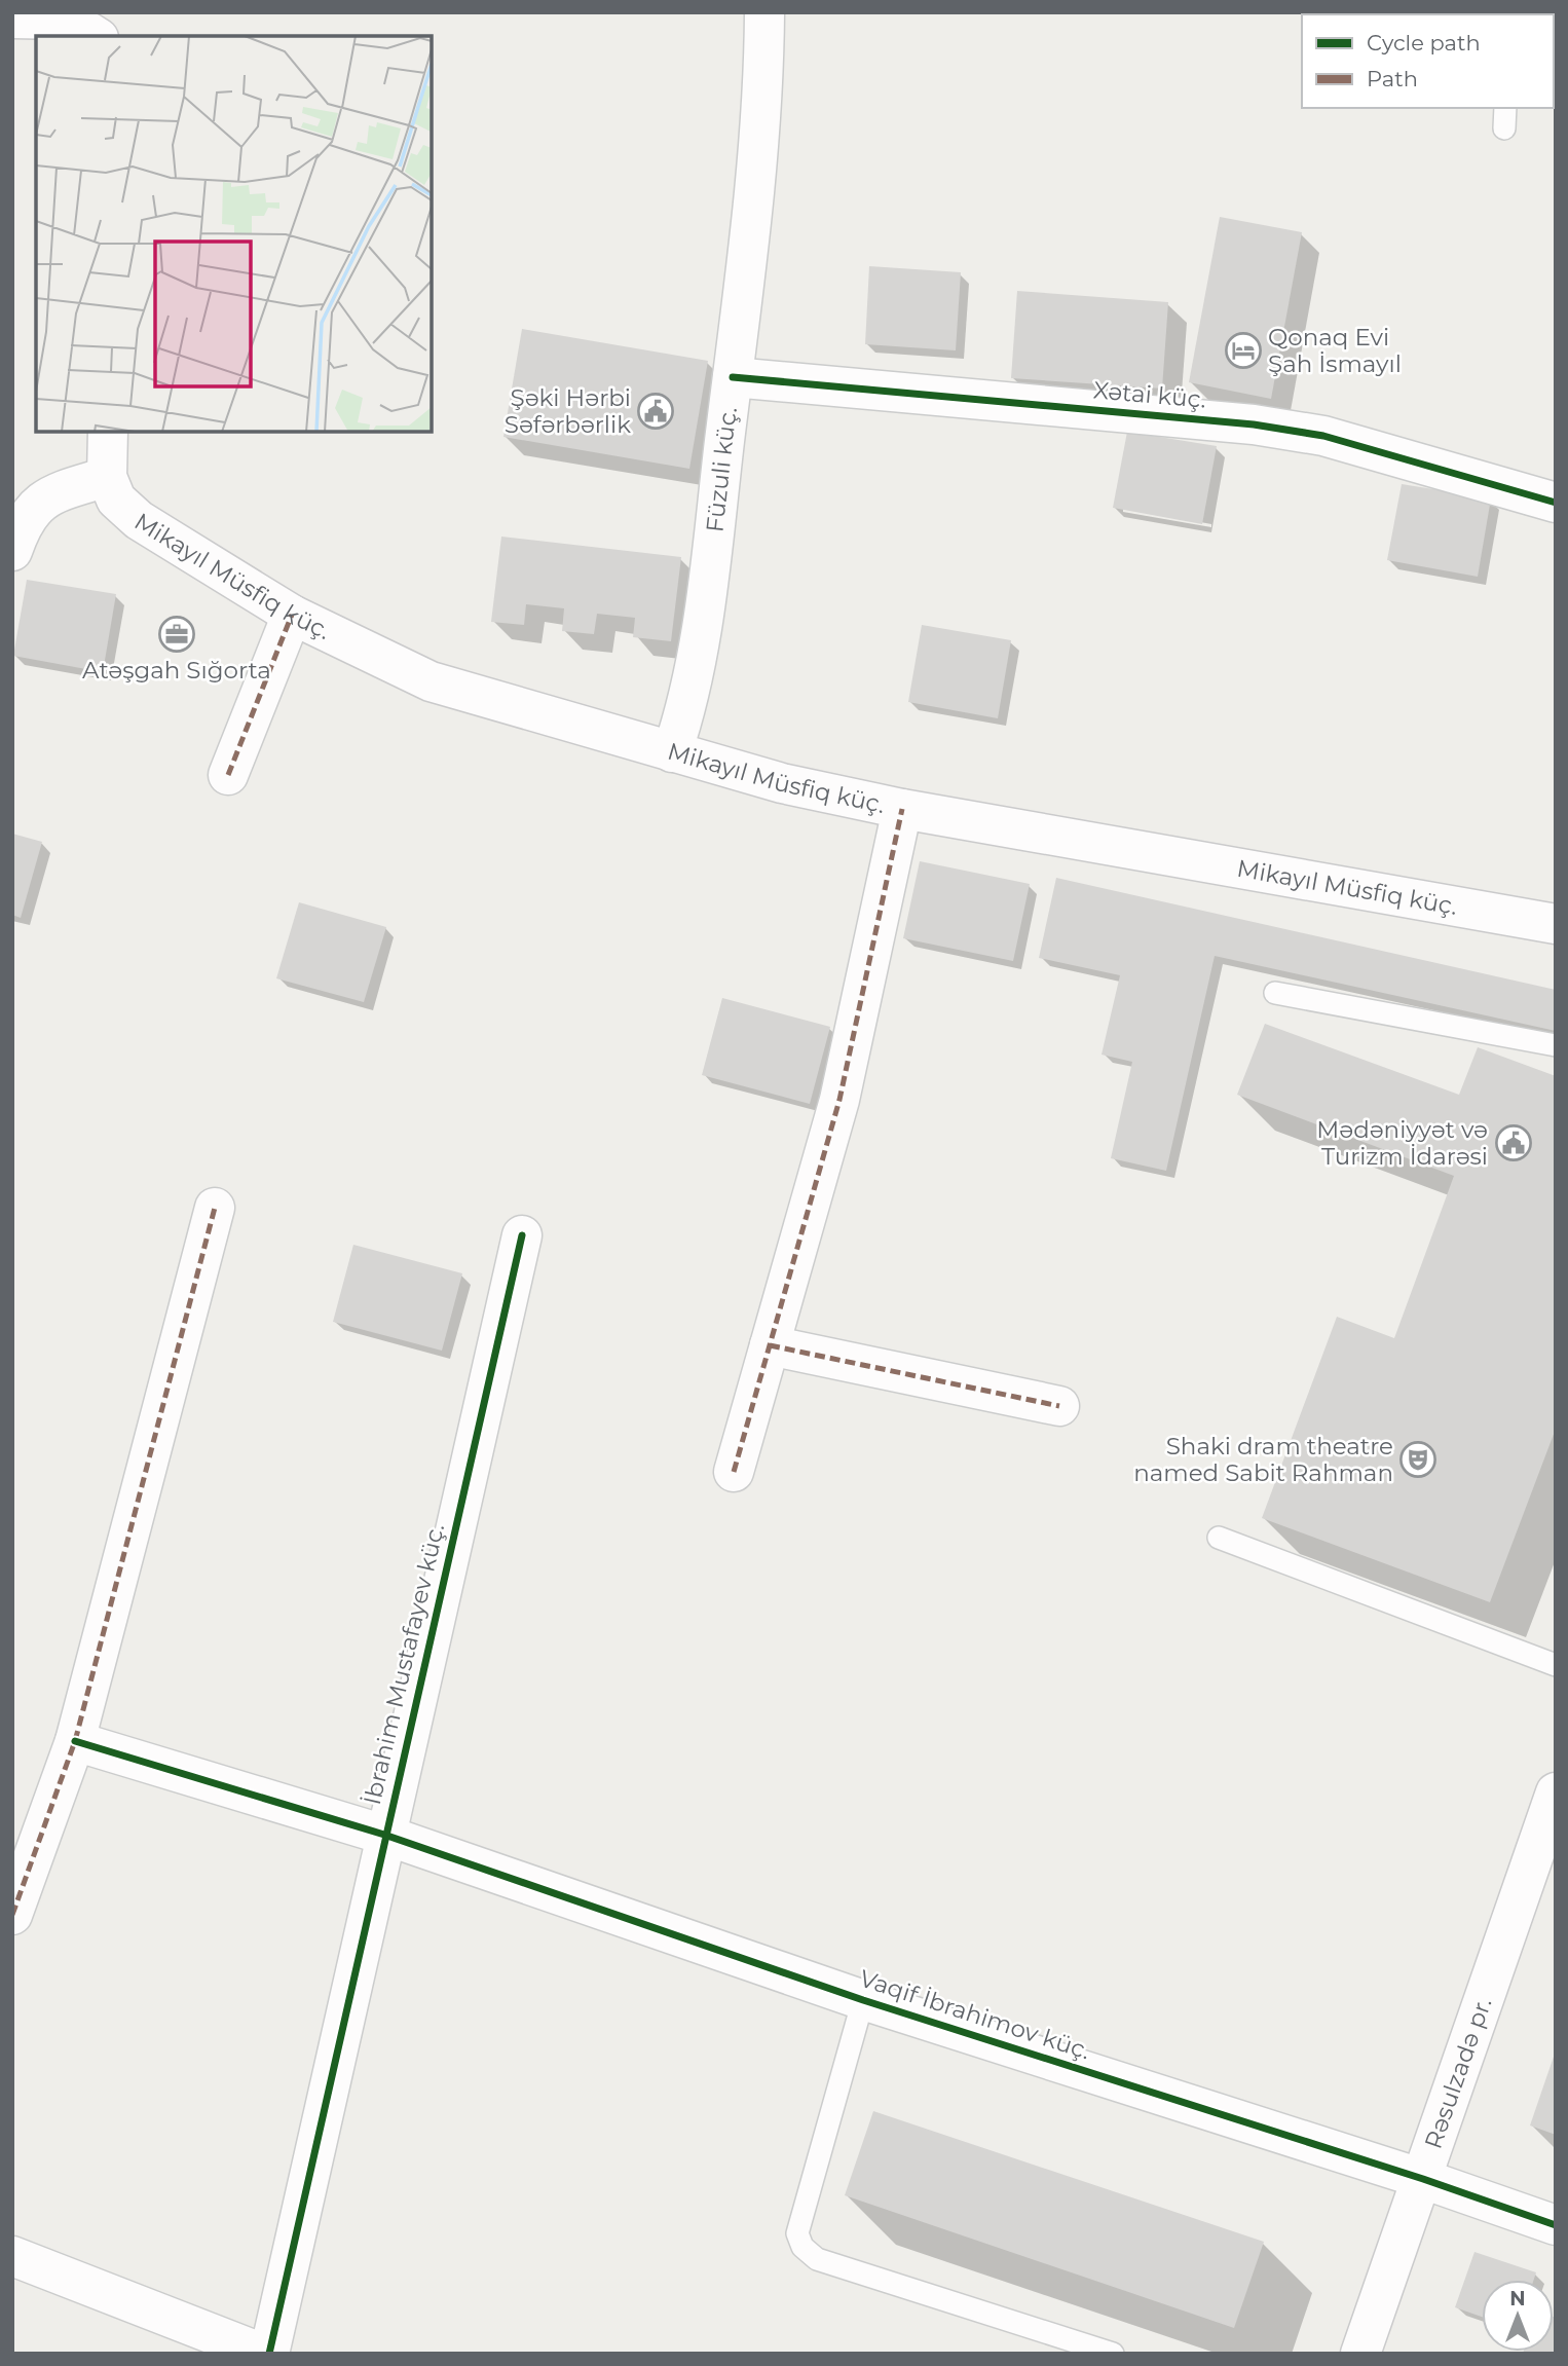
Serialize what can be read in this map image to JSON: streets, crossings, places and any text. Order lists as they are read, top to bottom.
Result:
{
  "streets": {
    "street": [
      "Xətai küç.",
      "Füzuli küç.",
      "Mikayıl Müsfiq küç.",
      "İbrahim Mustafayev küç.",
      "Vaqif İbrahimov küç.",
      "Rəsulzadə pr."
    ]
  },
  "crossings": [
    ["Xətai küç.", "Füzuli küç."],
    ["Füzuli küç.", "Mikayıl Müsfiq küç."],
    ["İbrahim Mustafayev küç.", "Vaqif İbrahimov küç."],
    ["Vaqif İbrahimov küç.", "Rəsulzadə pr."]
  ],
  "places": {
    "hotel": ["Qonaq Evi Şah İsmayıl"],
    "public building": ["Şəki Hərbi Səfərbərlik", "Mədəniyyət və Turizm İdarəsi"],
    "office": ["Atəşgah Sığorta"],
    "theatre": ["Shaki dram theatre named Sabit Rahman"]
  },
  "legend": ["Cycle path", "Path"],
  "north": "top"
}
